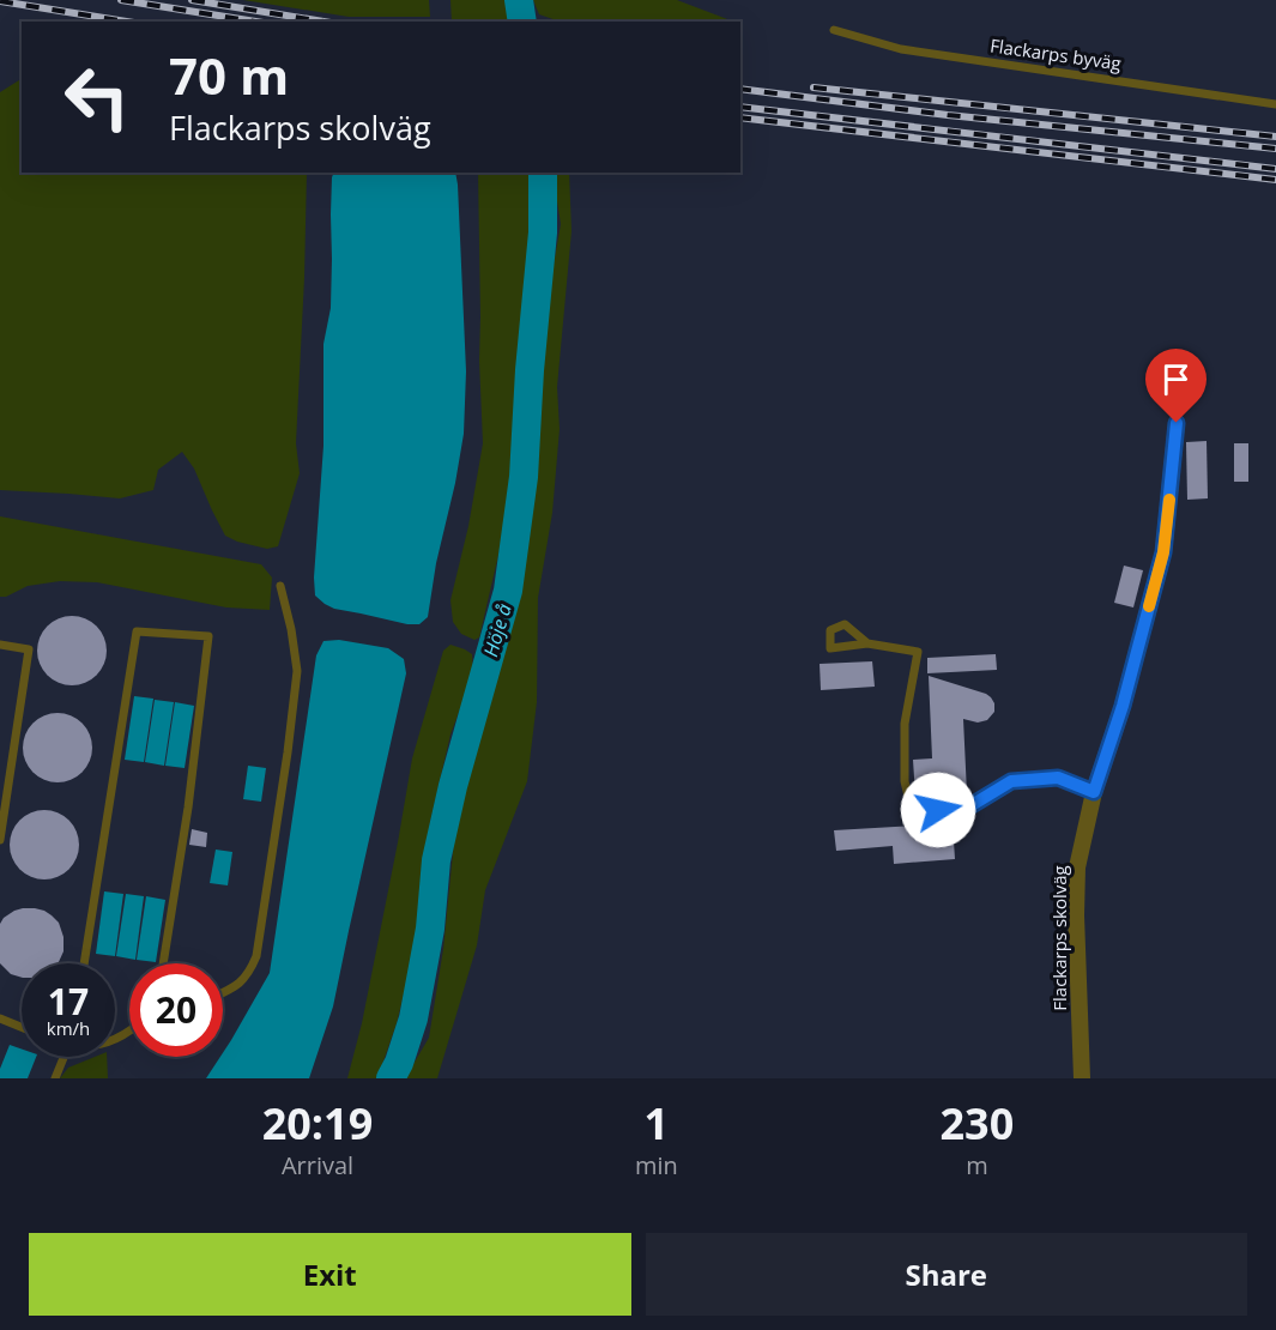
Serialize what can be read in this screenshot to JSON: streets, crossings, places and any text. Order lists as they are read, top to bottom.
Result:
{
  "streets": {
    "street": ["Flackarps skolväg"],
    "lane": ["Flackarps byväg"]
  },
  "water": ["Höje å"],
  "page": {
    "turn": ["70 m", "Flackarps skolväg"],
    "speed": "17 km/h",
    "limit": "20",
    "eta": [
      "20:19",
      "Arrival",
      "1",
      "min",
      "230",
      "m"
    ],
    "buttons": ["Exit", "Share"]
  }
}
